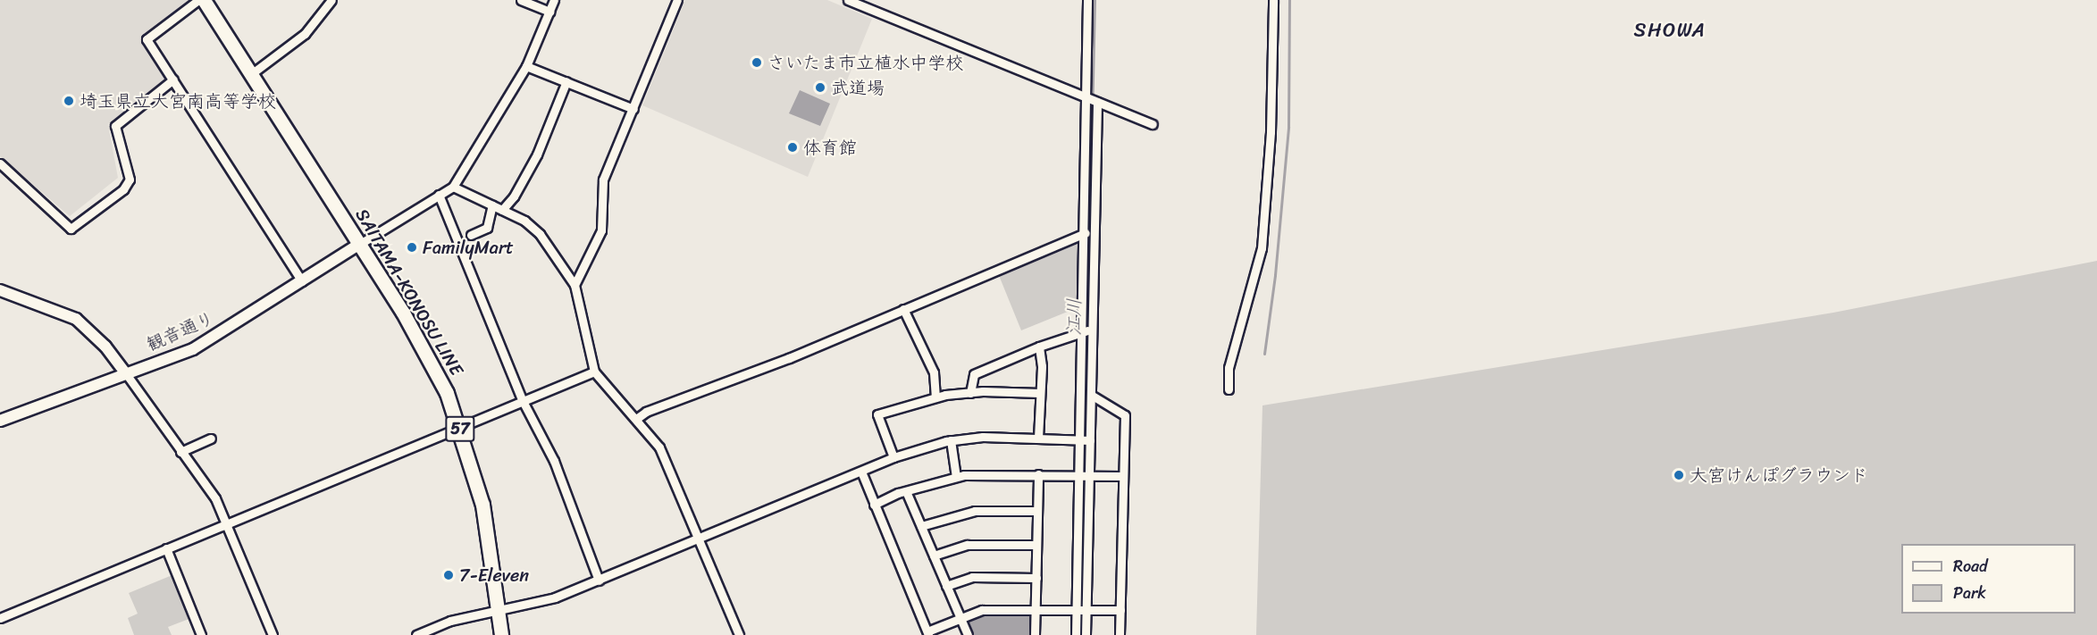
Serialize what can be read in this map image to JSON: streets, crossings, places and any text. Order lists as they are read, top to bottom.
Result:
{
  "streets": {
    "main road": ["SAITAMA-KONOSU LINE", "57"],
    "street": ["観音通り"]
  },
  "crossings": [
    ["SAITAMA-KONOSU LINE", "観音通り"]
  ],
  "districts": ["SHOWA"],
  "water": ["江川"],
  "places": [
    "さいたま市立植水中学校",
    "武道場",
    "埼玉県立大宮南高等学校",
    "体育館",
    "FamilyMart",
    "大宮けんぽグラウンド",
    "7-Eleven"
  ],
  "legend": ["Road", "Park"]
}
